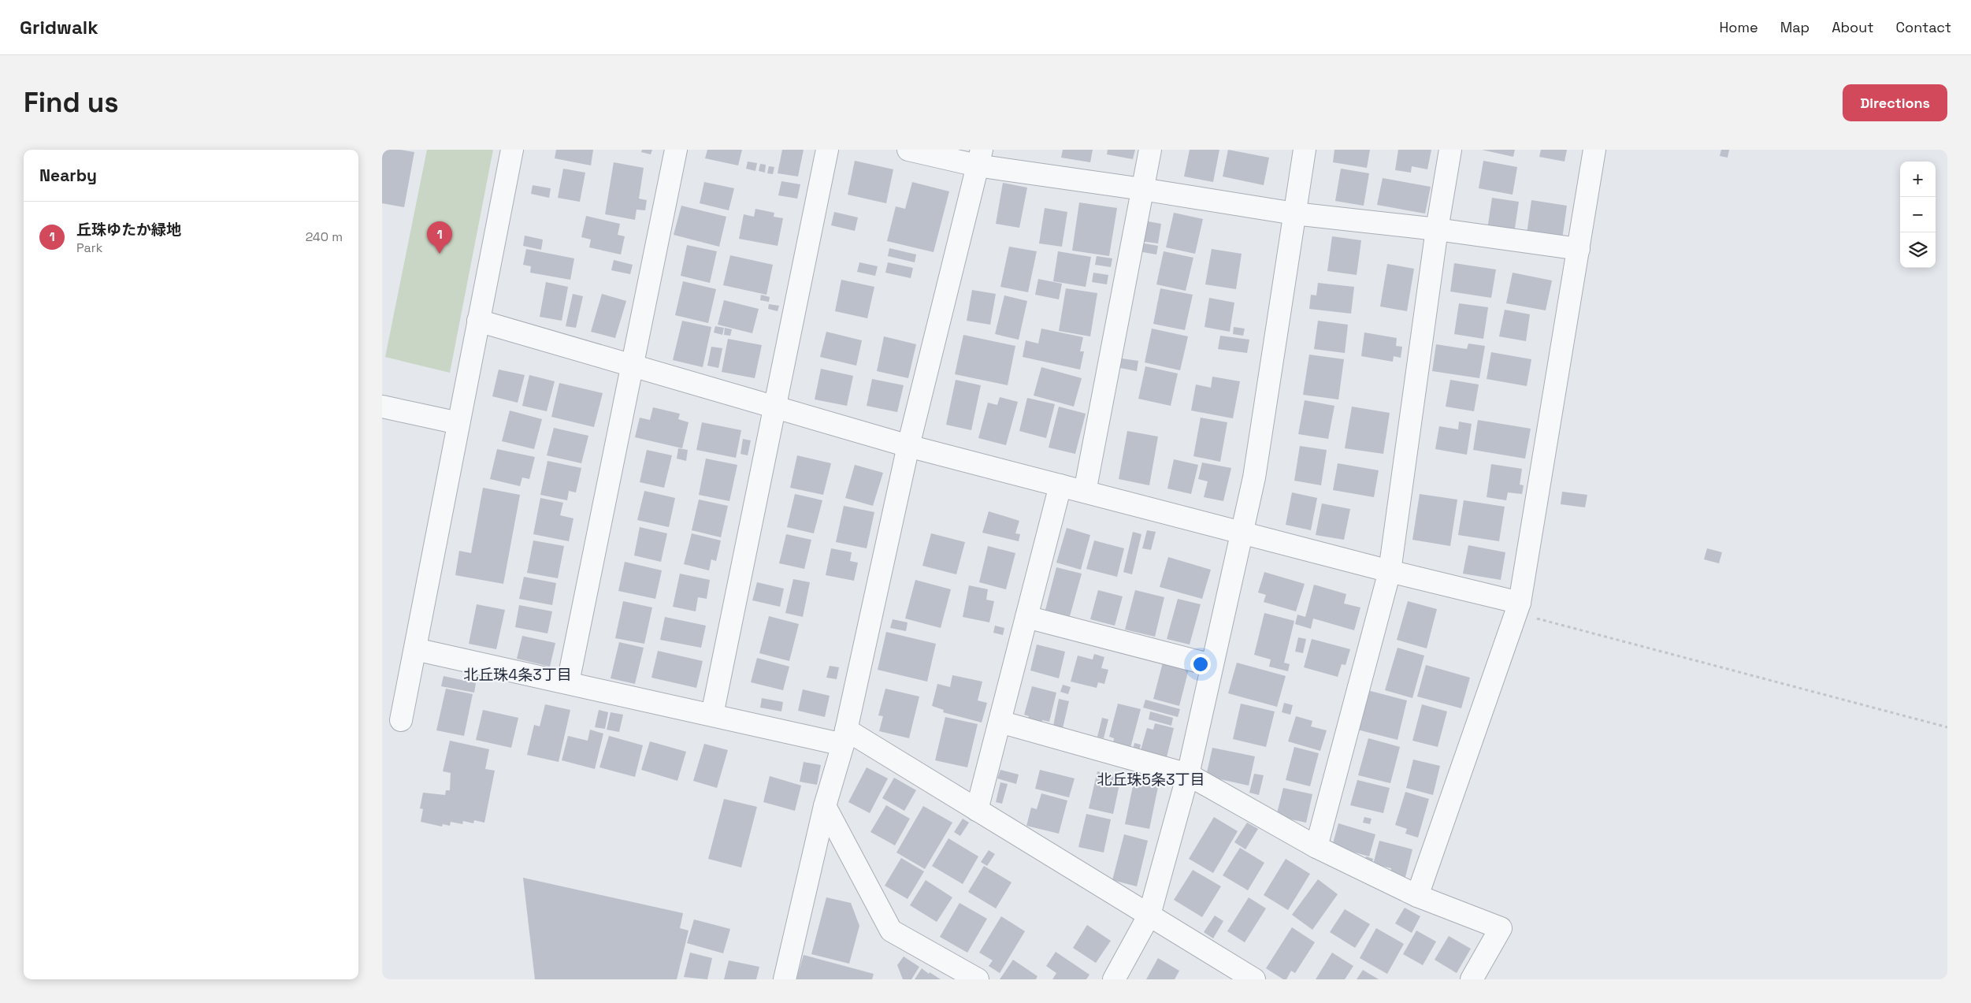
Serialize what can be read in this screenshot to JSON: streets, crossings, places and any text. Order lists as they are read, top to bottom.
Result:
{
  "districts": ["北丘珠4条3丁目", "北丘珠5条3丁目"],
  "page": {
    "header": "Gridwalk",
    "nav": [
      "Home",
      "Map",
      "About",
      "Contact"
    ],
    "buttons": "Directions",
    "title": "Find us",
    "heading": "Nearby",
    "map_buttons": ["+", "−"],
    "list": [
      {
        "mark": "1",
        "name": "丘珠ゆたか緑地",
        "note": "Park",
        "value": "240 m"
      }
    ],
    "pins": "1"
  }
}
